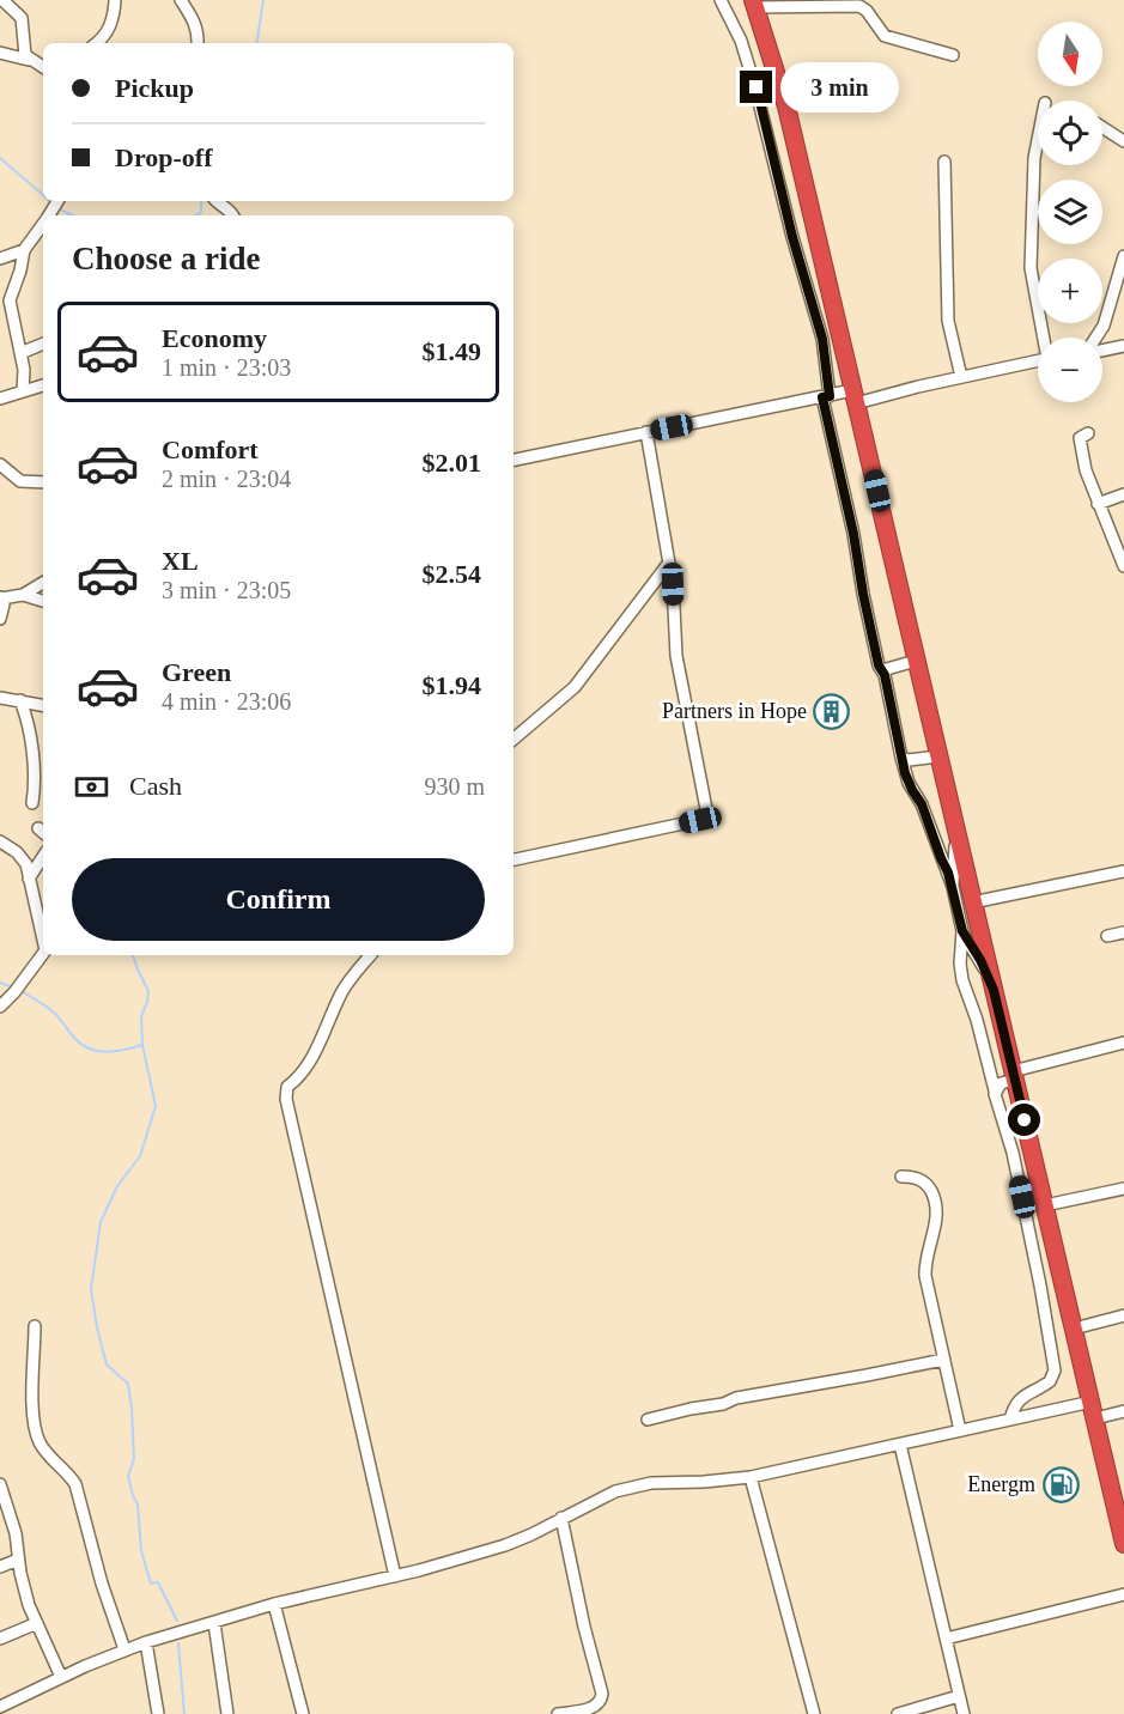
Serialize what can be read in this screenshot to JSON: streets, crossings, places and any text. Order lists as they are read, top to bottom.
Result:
{
  "places": {
    "building": ["Partners in Hope"],
    "fuel station": ["Energm"]
  },
  "north": "bottom",
  "page": {
    "map_buttons": ["+", "−"],
    "banner": ["Pickup", "Drop-off"],
    "bubble": "3 min",
    "heading": "Choose a ride",
    "list": [
      {
        "name": "Economy",
        "note": "1 min · 23:03",
        "value": "$1.49"
      },
      {
        "name": "Comfort",
        "note": "2 min · 23:04",
        "value": "$2.01"
      },
      {
        "name": "XL",
        "note": "3 min · 23:05",
        "value": "$2.54"
      },
      {
        "name": "Green",
        "note": "4 min · 23:06",
        "value": "$1.94"
      }
    ],
    "pay": ["Cash", "930 m"],
    "buttons": "Confirm"
  }
}
